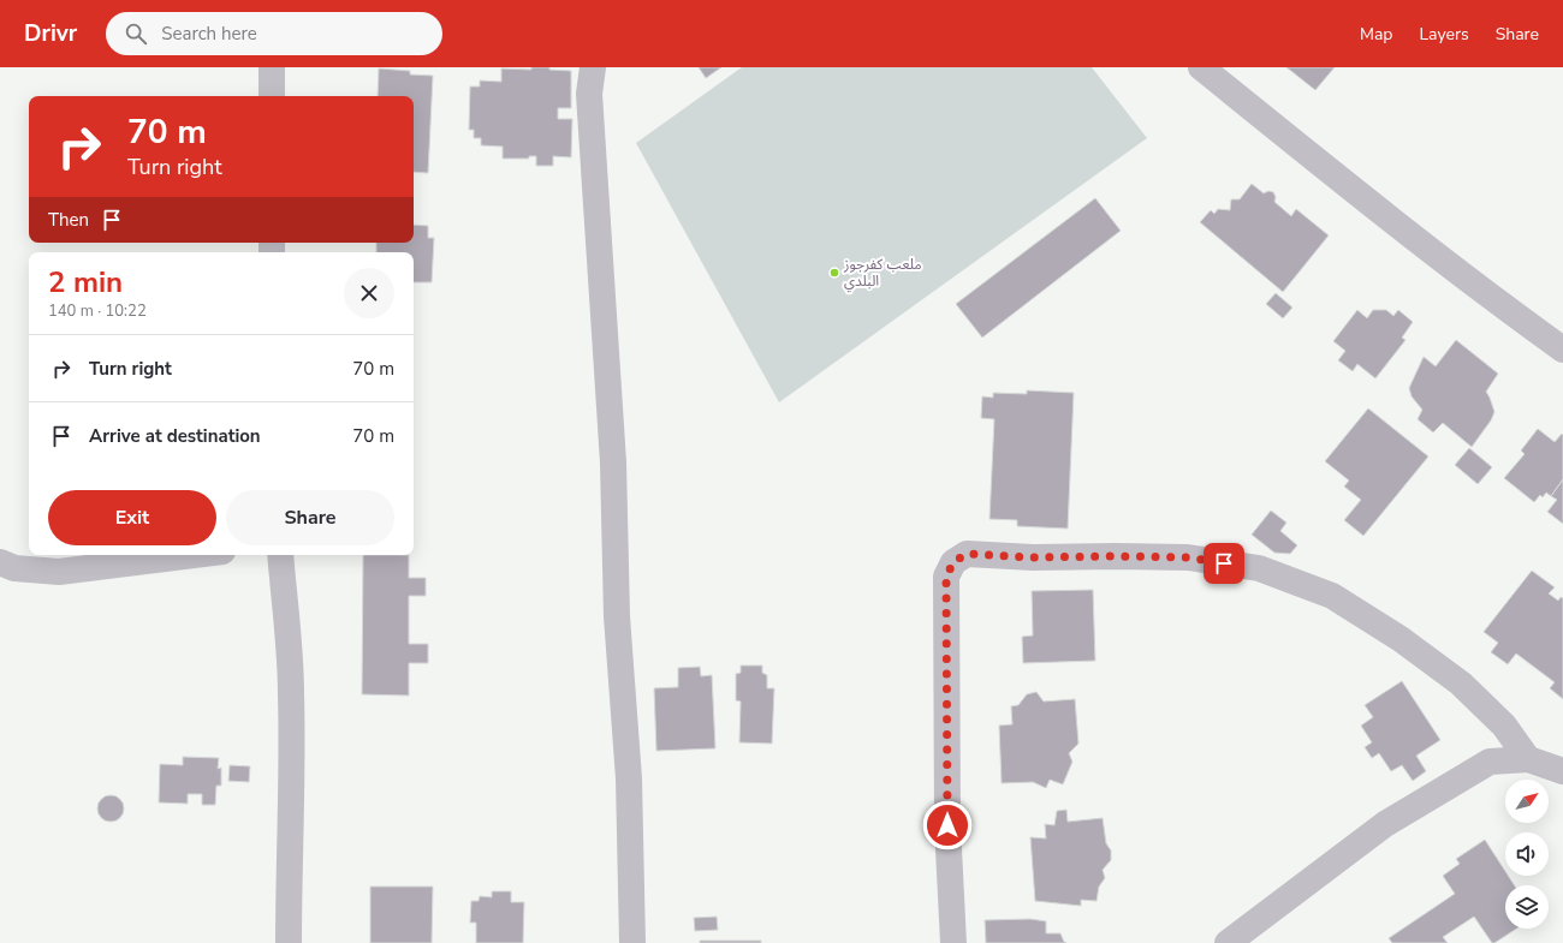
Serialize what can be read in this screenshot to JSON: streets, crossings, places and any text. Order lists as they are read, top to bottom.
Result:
{
  "places": ["ملعب كفرجوز البلدي"],
  "north": "top right",
  "page": {
    "header": "Drivr",
    "search": "Search here",
    "nav": ["Map", "Layers", "Share"],
    "turn": ["70 m", "Turn right"],
    "then": "Then",
    "heading": ["2 min", "140 m · 10:22"],
    "list": [
      {
        "name": "Turn right",
        "value": "70 m"
      },
      {
        "name": "Arrive at destination",
        "value": "70 m"
      }
    ],
    "buttons": ["Exit", "Share"]
  }
}
